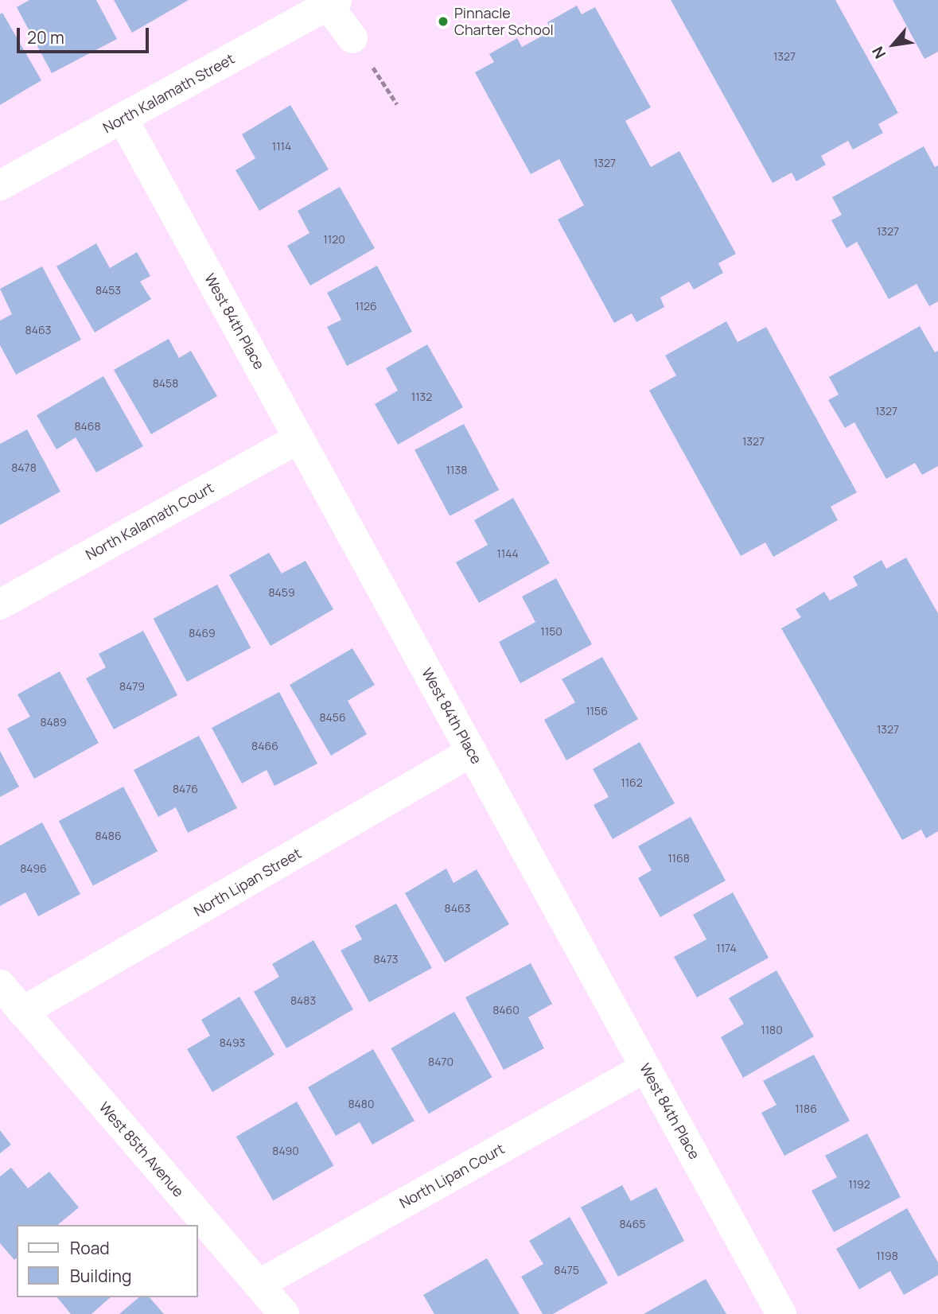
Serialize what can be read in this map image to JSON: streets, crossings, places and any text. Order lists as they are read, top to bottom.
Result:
{
  "streets": {
    "street": [
      "North Kalamath Street",
      "West 84th Place",
      "North Kalamath Court",
      "North Lipan Street",
      "West 85th Avenue",
      "North Lipan Court"
    ]
  },
  "crossings": [
    ["North Kalamath Street", "West 84th Place"],
    ["West 84th Place", "North Kalamath Court"],
    ["West 84th Place", "North Lipan Street"],
    ["West 84th Place", "North Lipan Court"],
    ["North Lipan Street", "West 85th Avenue"],
    ["West 85th Avenue", "North Lipan Court"]
  ],
  "places": ["Pinnacle Charter School"],
  "house_numbers": [
    "1327",
    "1114",
    "1327",
    "1327",
    "1120",
    "8453",
    "1126",
    "8463",
    "8458",
    "1132",
    "1327",
    "8468",
    "1327",
    "8478",
    "1138",
    "1144",
    "8459",
    "1150",
    "8469",
    "8479",
    "1156",
    "8456",
    "8489",
    "1327",
    "8466",
    "1162",
    "8476",
    "8486",
    "1168",
    "8496",
    "8463",
    "1174",
    "8473",
    "8483",
    "8460",
    "1180",
    "8493",
    "8470",
    "8480",
    "1186",
    "8490",
    "1192",
    "8465",
    "1198",
    "8475"
  ],
  "legend": ["Road", "Building"],
  "scale_bar": "20 m",
  "north": "bottom left"
}
